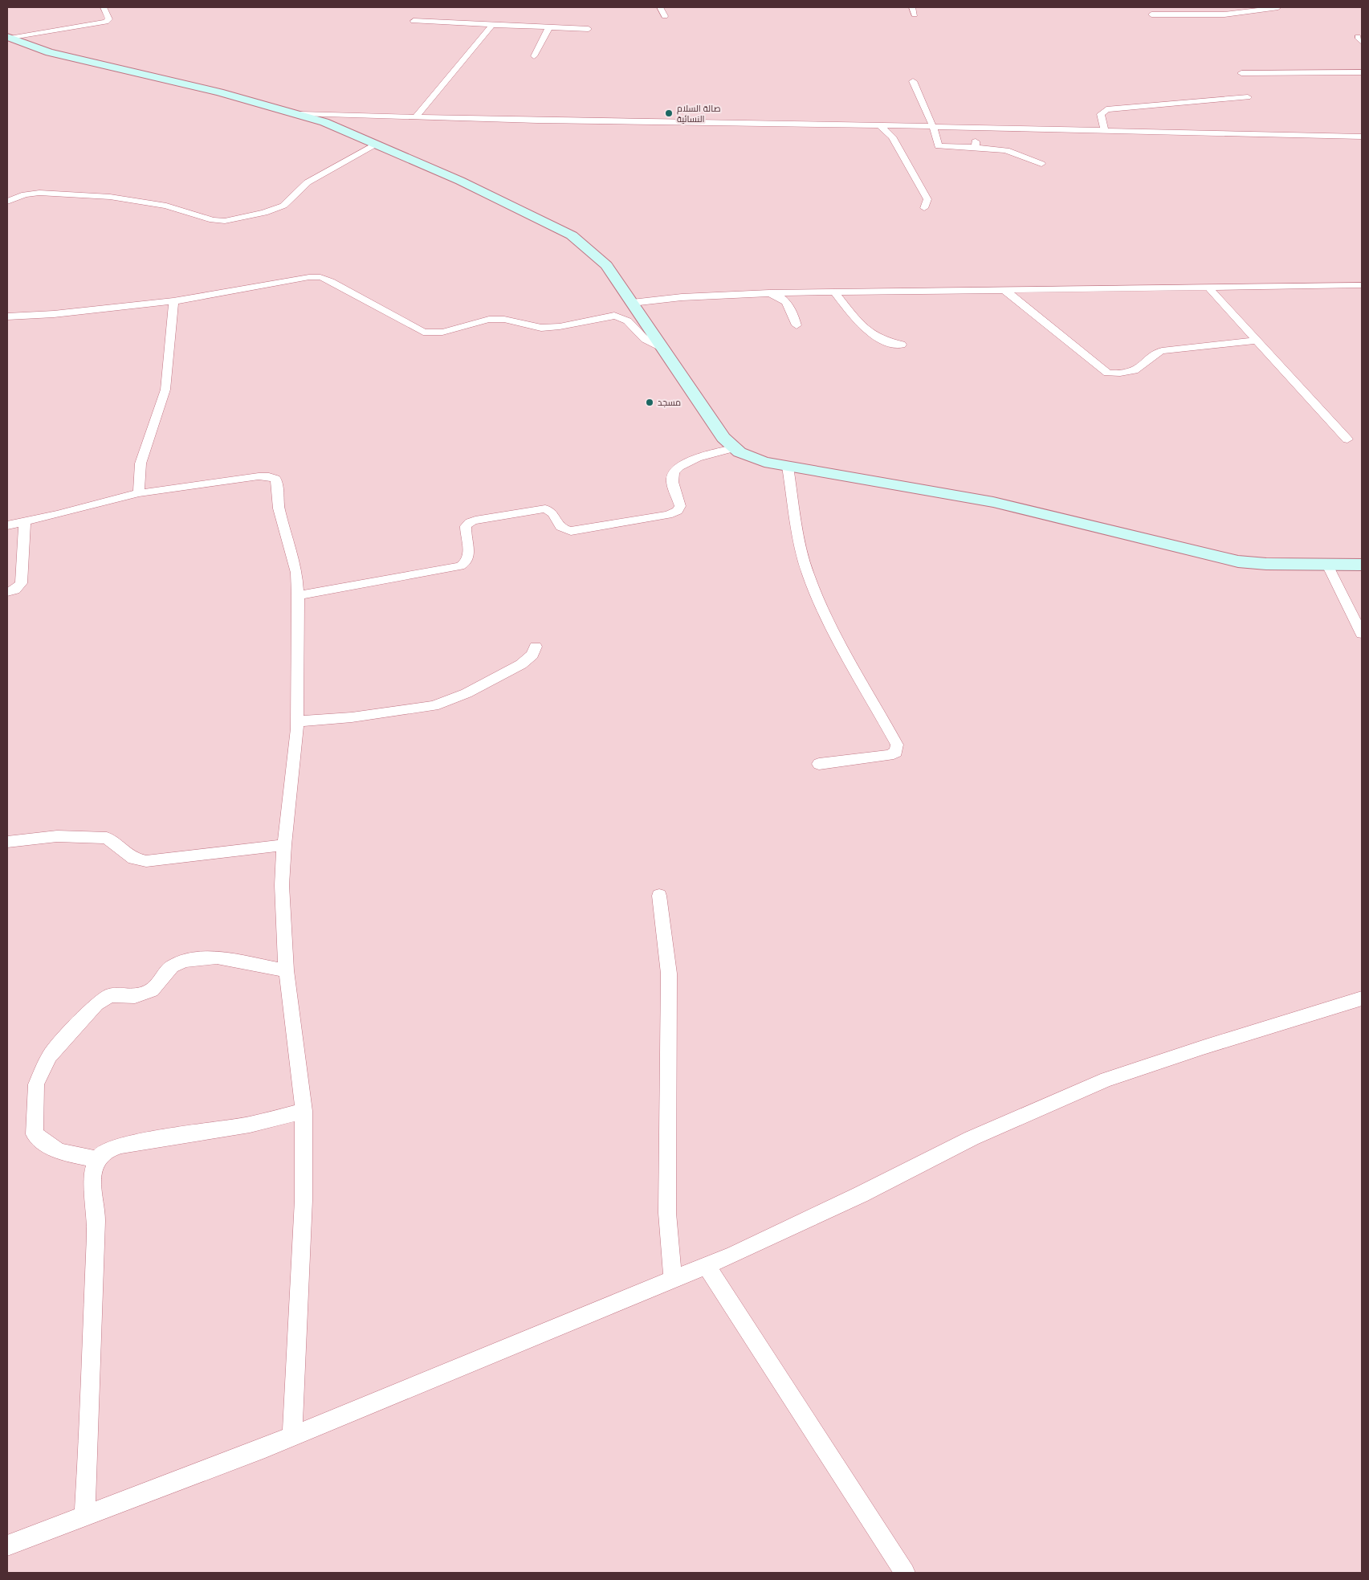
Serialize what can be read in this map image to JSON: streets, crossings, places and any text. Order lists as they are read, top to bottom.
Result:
{
  "places": ["صالة السلام النسائية", "مسجد"]
}
